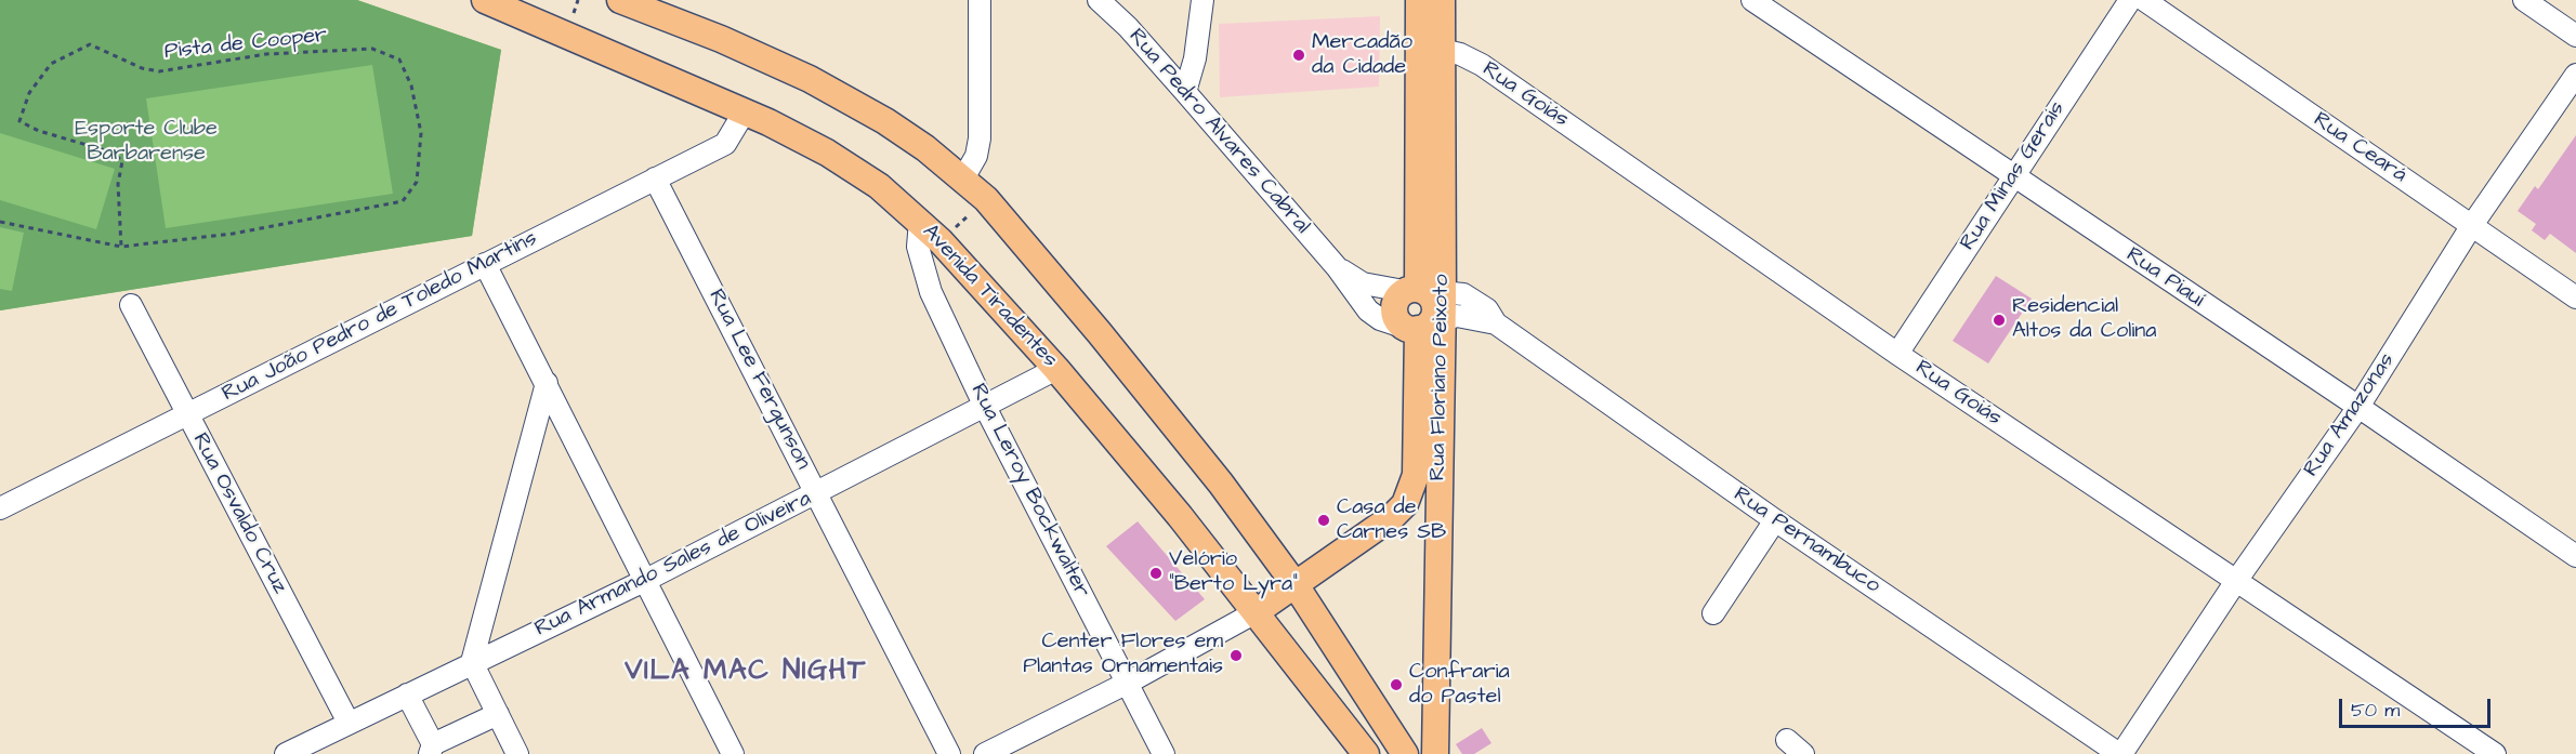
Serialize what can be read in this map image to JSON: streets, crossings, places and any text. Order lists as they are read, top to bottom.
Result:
{
  "streets": {
    "main road": ["Avenida Tiradentes", "Rua Floriano Peixoto"],
    "street": [
      "Rua Goiás",
      "Rua Pedro Alvares Cabral",
      "Rua Ceará",
      "Rua Minas Gerais",
      "Rua Piauí",
      "Rua João Pedro de Toledo Martins",
      "Rua Lee Fergunson",
      "Rua Amazonas",
      "Rua Leroy Bockwalter",
      "Rua Osvaldo Cruz",
      "Rua Pernambuco",
      "Rua Armando Sales de Oliveira"
    ],
    "path": ["Pista de Cooper"]
  },
  "crossings": [
    ["Rua Goiás", "Rua Minas Gerais"],
    ["Rua Goiás", "Rua Floriano Peixoto"],
    ["Rua Goiás", "Rua Amazonas"],
    ["Rua Pedro Alvares Cabral", "Rua Floriano Peixoto"],
    ["Rua Pedro Alvares Cabral", "Rua Pernambuco"],
    ["Rua Ceará", "Rua Amazonas"],
    ["Rua Minas Gerais", "Rua Piauí"],
    ["Rua Piauí", "Rua Amazonas"],
    ["Avenida Tiradentes", "Rua João Pedro de Toledo Martins"],
    ["Avenida Tiradentes", "Rua Leroy Bockwalter"],
    ["Avenida Tiradentes", "Rua Armando Sales de Oliveira"],
    ["Rua João Pedro de Toledo Martins", "Rua Lee Fergunson"],
    ["Rua João Pedro de Toledo Martins", "Rua Osvaldo Cruz"],
    ["Rua Floriano Peixoto", "Rua Pernambuco"],
    ["Rua Lee Fergunson", "Rua Armando Sales de Oliveira"],
    ["Rua Amazonas", "Rua Pernambuco"],
    ["Rua Leroy Bockwalter", "Rua Armando Sales de Oliveira"],
    ["Rua Osvaldo Cruz", "Rua Armando Sales de Oliveira"]
  ],
  "districts": ["VILA MAC NIGHT"],
  "parks": ["Esporte Clube Barbarense"],
  "places": [
    "Mercadão da Cidade",
    "Residencial Altos da Colina",
    "Casa de Carnes SB",
    "Velório \"Berto Lyra\"",
    "Center Flores em Plantas Ornamentais",
    "Confraria do Pastel"
  ],
  "scale_bar": "50 m"
}
